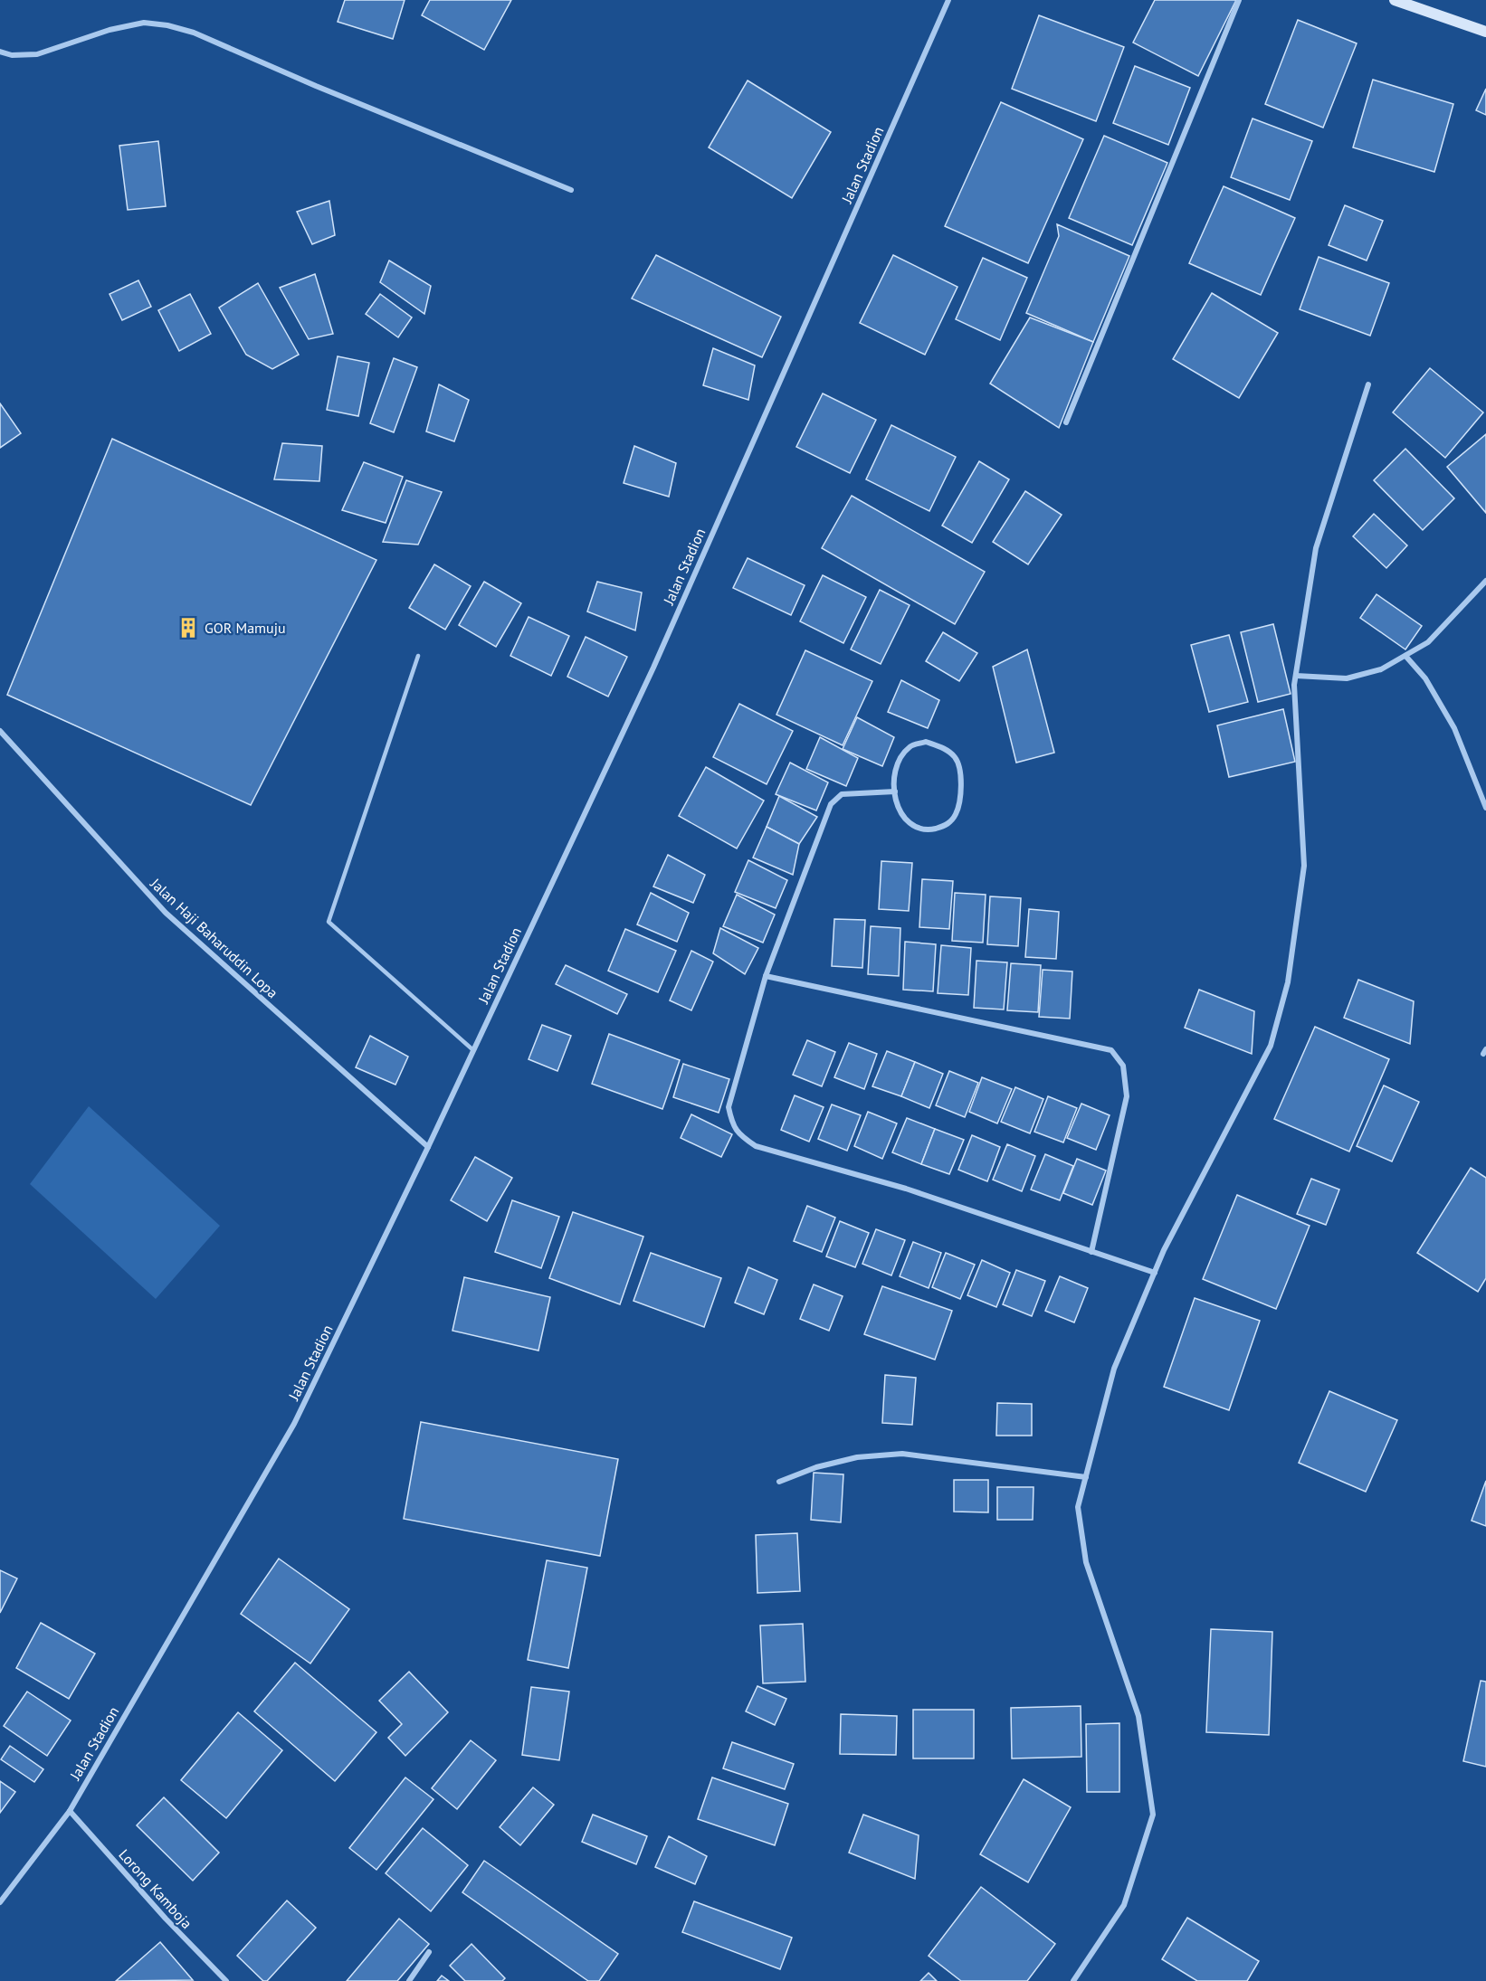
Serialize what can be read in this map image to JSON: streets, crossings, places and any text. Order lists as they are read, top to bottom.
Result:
{
  "streets": {
    "street": ["Jalan Stadion", "Jalan Haji Baharuddin Lopa", "Lorong Kamboja"]
  },
  "crossings": [
    ["Jalan Stadion", "Jalan Haji Baharuddin Lopa"],
    ["Jalan Stadion", "Lorong Kamboja"]
  ],
  "places": {
    "building": ["GOR Mamuju"]
  }
}
